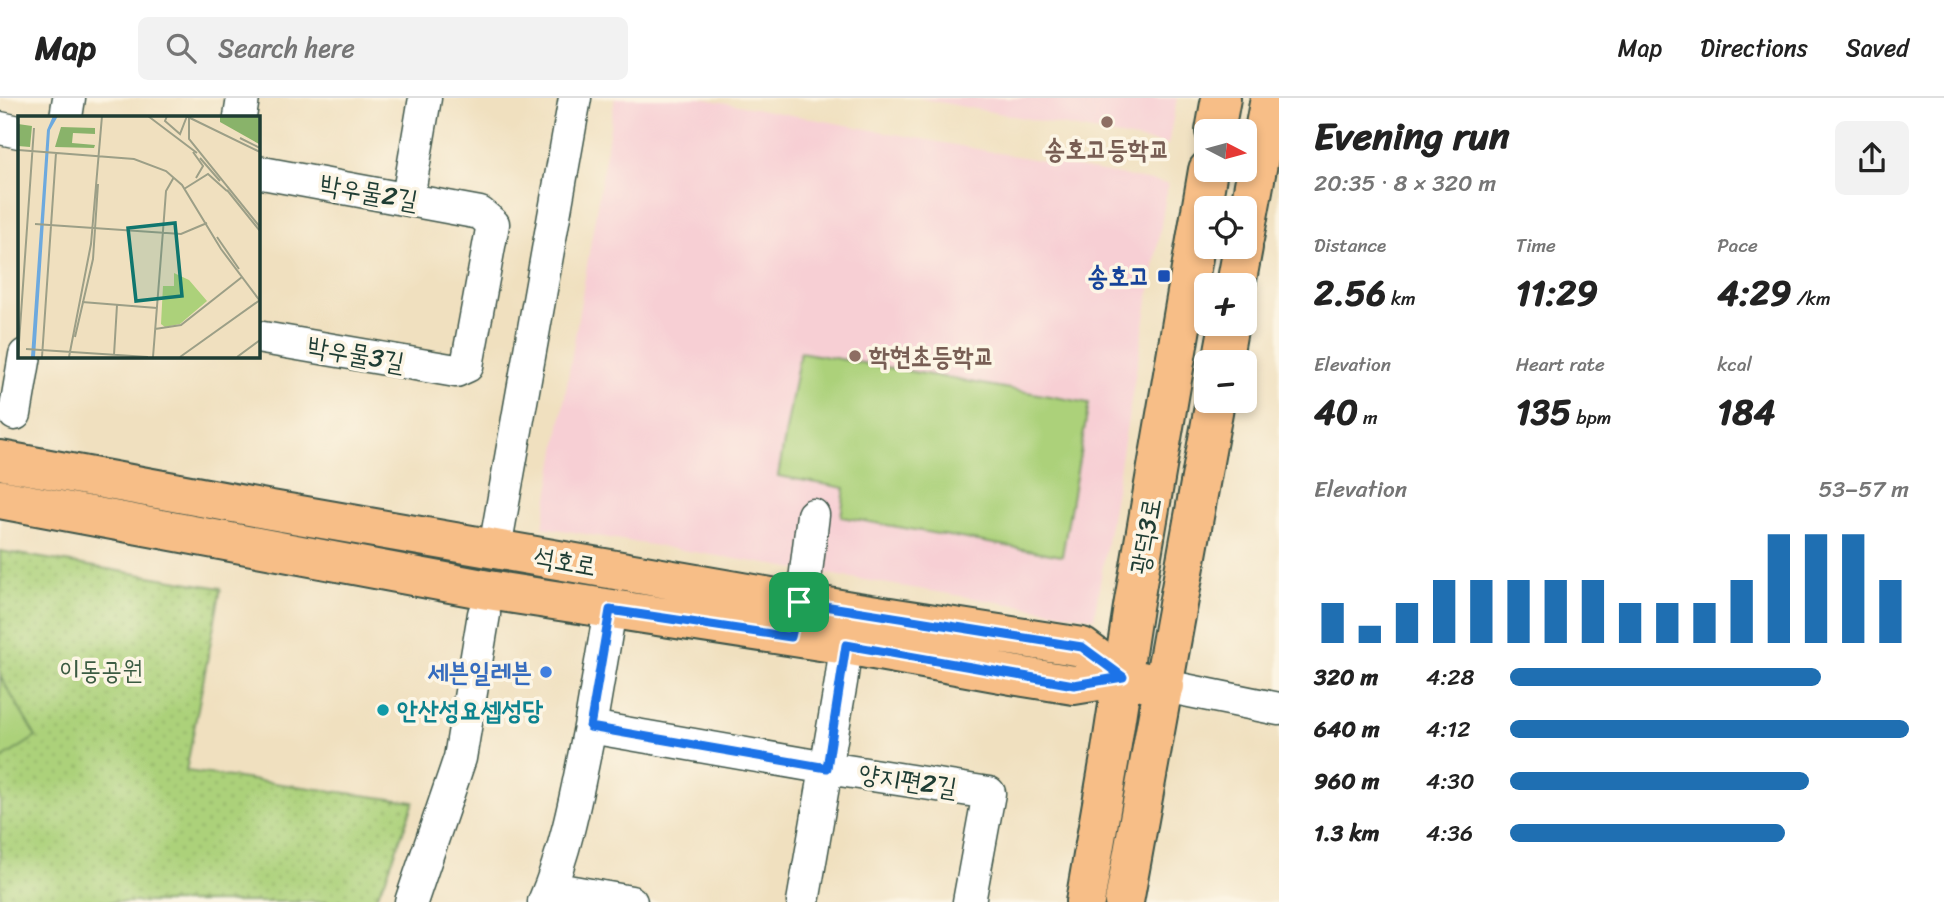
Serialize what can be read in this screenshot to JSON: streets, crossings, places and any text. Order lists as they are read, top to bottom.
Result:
{
  "streets": {
    "main road": ["광덕3로", "석호로"],
    "street": ["박우물2길", "박우물3길", "양지편2길"]
  },
  "crossings": [
    ["박우물2길", "박우물3길"],
    ["광덕3로", "석호로"]
  ],
  "parks": ["이동공원"],
  "places": {
    "other": [
      "송호고등학교",
      "학현초등학교",
      "세븐일레븐",
      "안산성요셉성당"
    ],
    "transit": ["송호고"]
  },
  "north": "right",
  "page": {
    "header": "Map",
    "search": "Search here",
    "nav": ["Map", "Directions", "Saved"],
    "heading": ["Evening run", "20:35 · 8 × 320 m"],
    "map_buttons": ["+", "−"],
    "stats": [
      ["Distance", "2.56 km"],
      ["Time", "11:29"],
      ["Pace", "4:29 /km"],
      ["Elevation", "40 m"],
      ["Heart rate", "135 bpm"],
      ["kcal", "184"]
    ],
    "chart": ["Elevation", "53–57 m"],
    "list": [
      {
        "name": "320 m",
        "note": "4:28"
      },
      {
        "name": "640 m",
        "note": "4:12"
      },
      {
        "name": "960 m",
        "note": "4:30"
      },
      {
        "name": "1.3 km",
        "note": "4:36"
      }
    ]
  }
}
